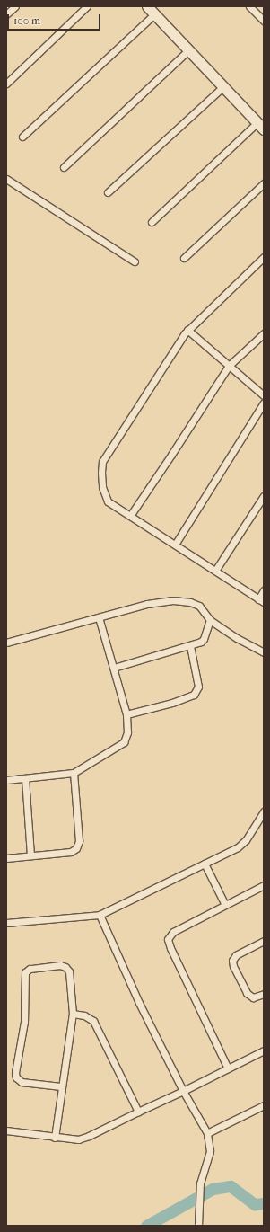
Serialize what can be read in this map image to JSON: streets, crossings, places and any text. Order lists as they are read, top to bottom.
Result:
{
  "scale_bar": "100 m"
}
